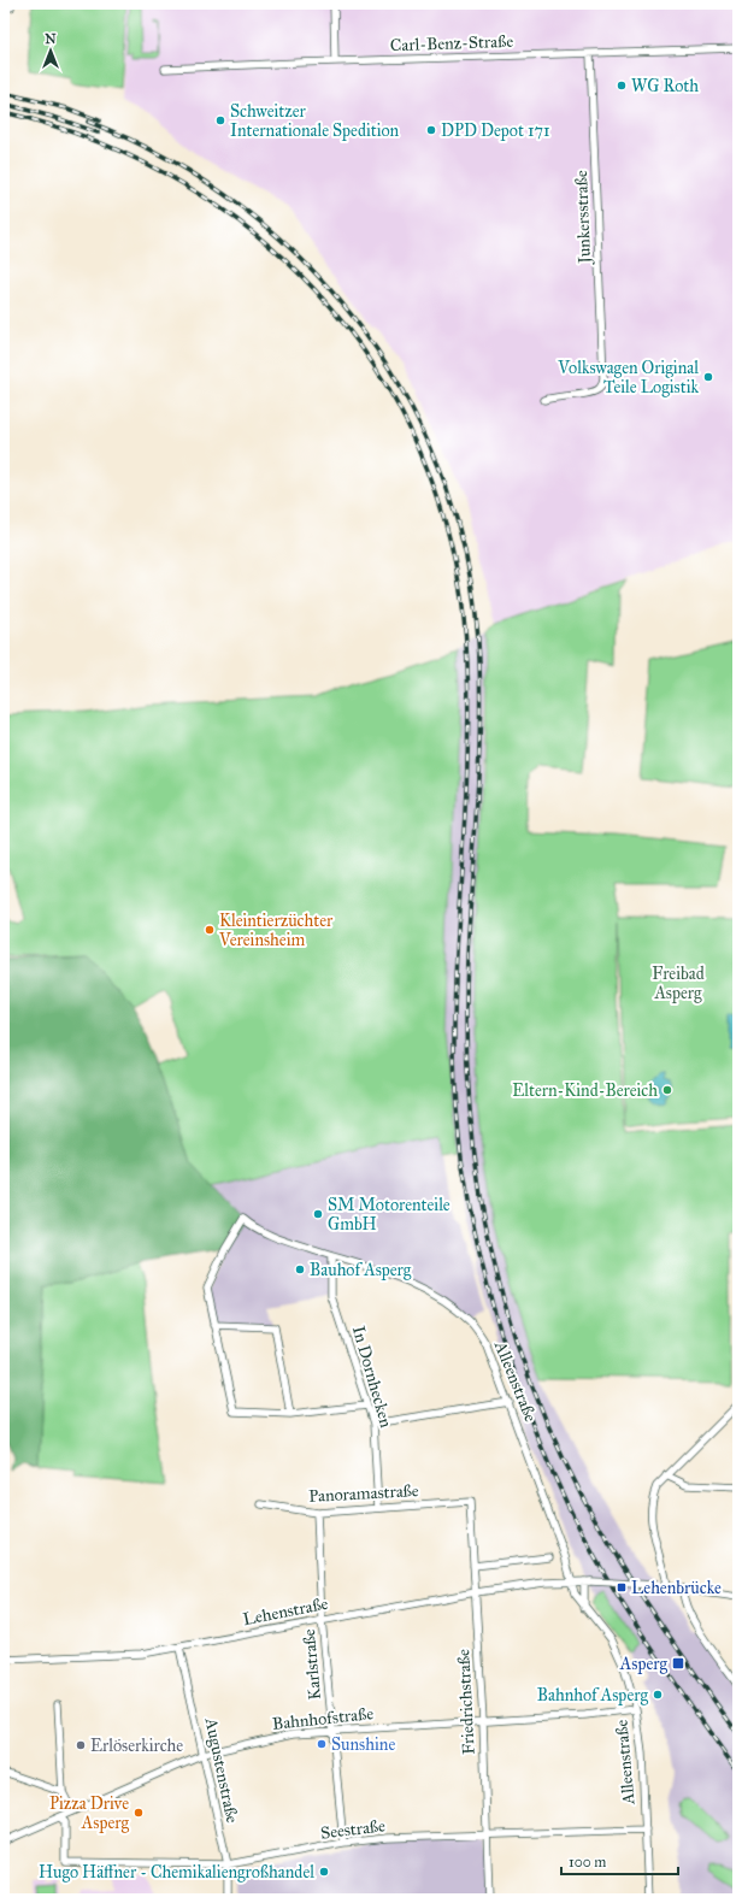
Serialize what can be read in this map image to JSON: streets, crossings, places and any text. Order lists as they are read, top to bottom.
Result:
{
  "streets": {
    "street": [
      "Carl-Benz-Straße",
      "Junkersstraße",
      "In Dornhecken",
      "Alleenstraße",
      "Panoramastraße",
      "Lehenstraße",
      "Karlstraße",
      "Friedrichstraße",
      "Bahnhofstraße",
      "Augustenstraße",
      "Seestraße"
    ]
  },
  "crossings": [
    ["Carl-Benz-Straße", "Junkersstraße"],
    ["In Dornhecken", "Alleenstraße"],
    ["In Dornhecken", "Panoramastraße"],
    ["Alleenstraße", "Lehenstraße"],
    ["Alleenstraße", "Bahnhofstraße"],
    ["Alleenstraße", "Seestraße"],
    ["Panoramastraße", "Karlstraße"],
    ["Panoramastraße", "Friedrichstraße"],
    ["Lehenstraße", "Karlstraße"],
    ["Lehenstraße", "Friedrichstraße"],
    ["Lehenstraße", "Augustenstraße"],
    ["Karlstraße", "Bahnhofstraße"],
    ["Karlstraße", "Seestraße"],
    ["Friedrichstraße", "Bahnhofstraße"],
    ["Friedrichstraße", "Seestraße"],
    ["Bahnhofstraße", "Augustenstraße"],
    ["Bahnhofstraße", "Seestraße"],
    ["Augustenstraße", "Seestraße"]
  ],
  "parks": ["Freibad Asperg"],
  "places": {
    "other": [
      "WG Roth",
      "Schweitzer Internationale Spedition",
      "DPD Depot 171",
      "Volkswagen Original Teile Logistik",
      "Kleintierzüchter Vereinsheim",
      "Eltern-Kind-Bereich",
      "SM Motorenteile GmbH",
      "Bauhof Asperg",
      "Bahnhof Asperg",
      "Sunshine",
      "Erlöserkirche",
      "Pizza Drive Asperg",
      "Hugo Häffner - Chemikaliengroßhandel"
    ],
    "transit": ["Lehenbrücke", "Asperg"]
  },
  "scale_bar": "100 m",
  "north": "top"
}
